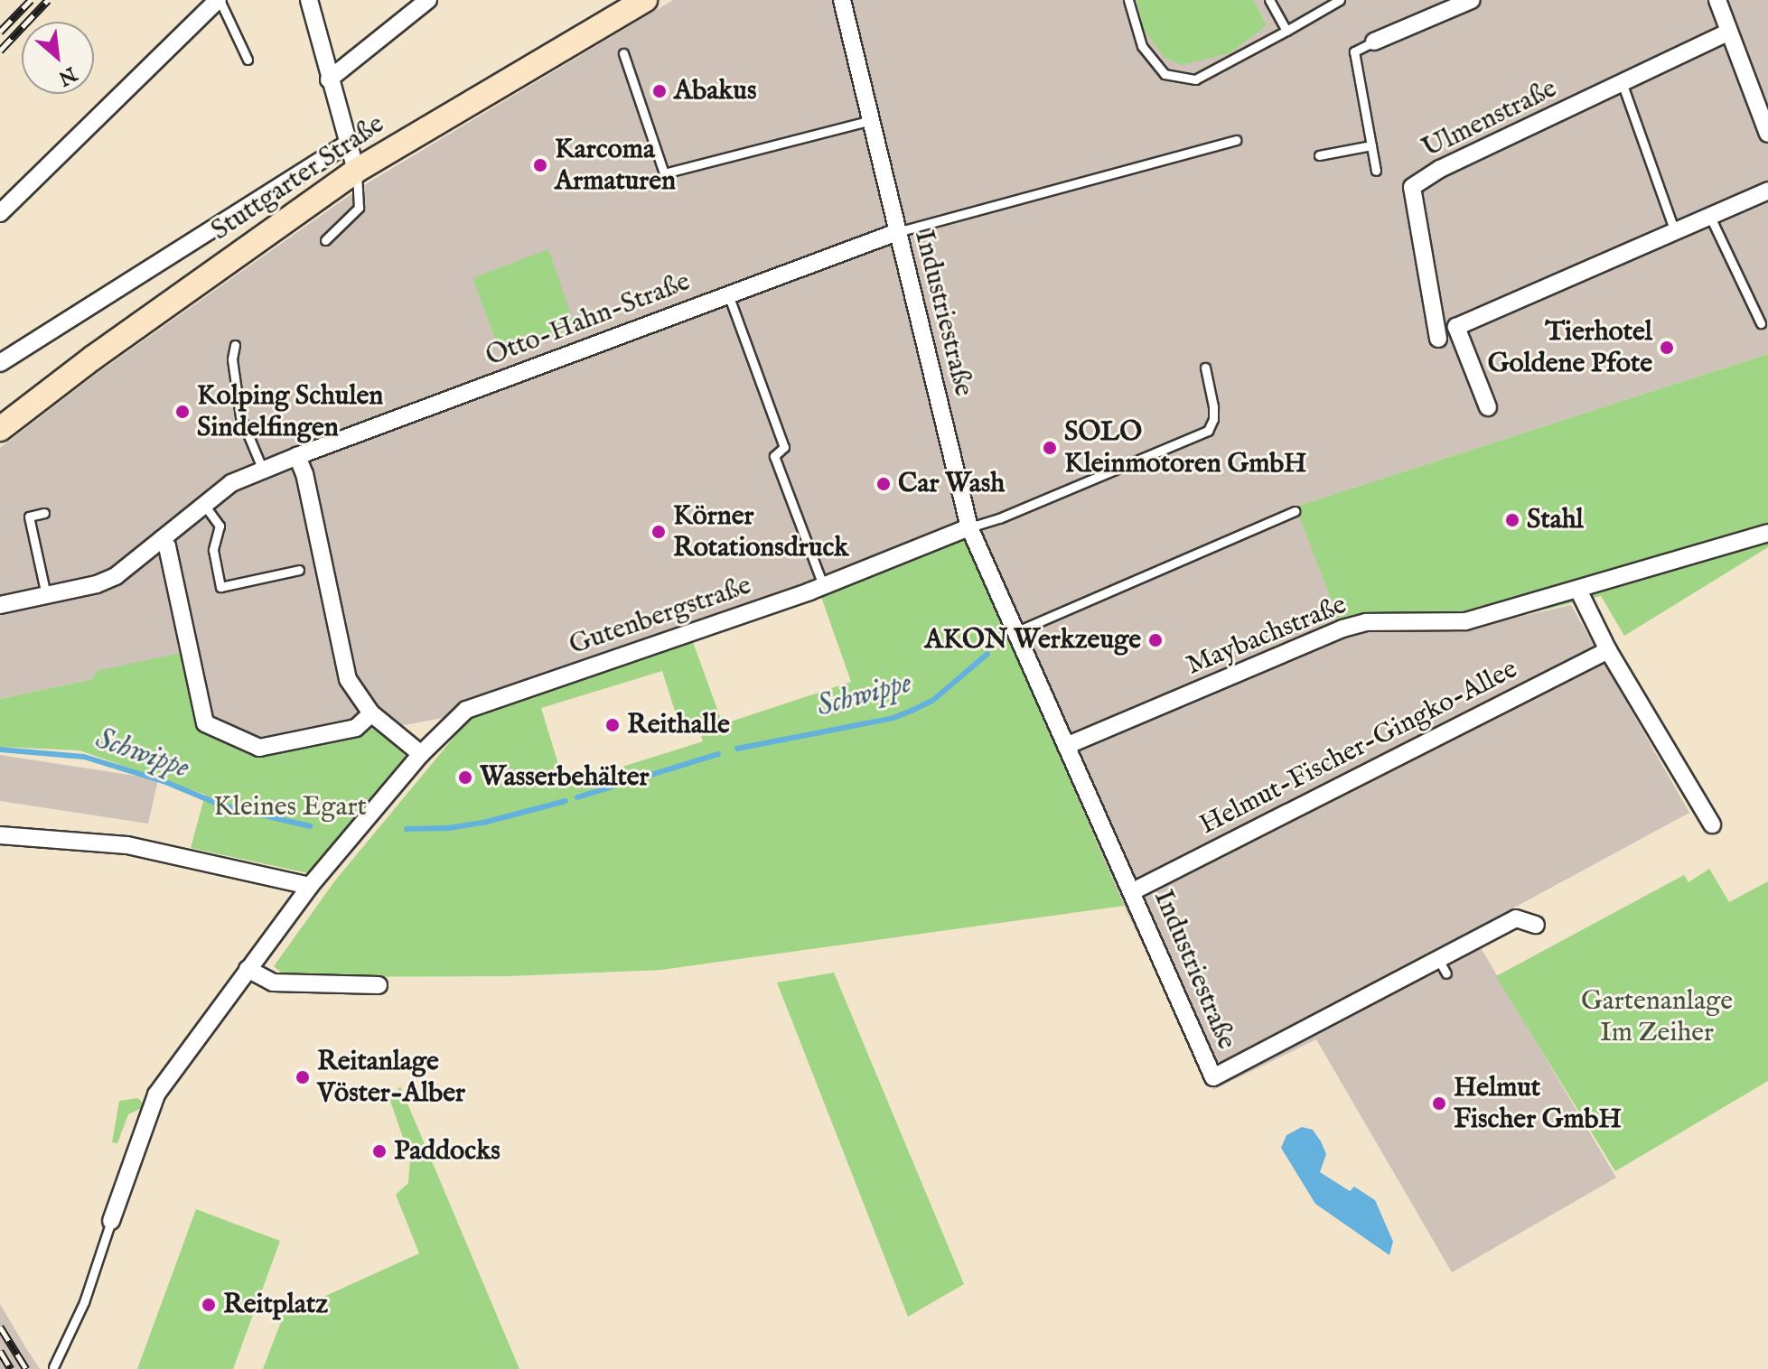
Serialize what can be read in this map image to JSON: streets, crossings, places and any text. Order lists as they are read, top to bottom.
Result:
{
  "streets": {
    "street": [
      "Ulmenstraße",
      "Stuttgarter Straße",
      "Industriestraße",
      "Otto-Hahn-Straße",
      "Gutenbergstraße",
      "Maybachstraße",
      "Helmut-Fischer-Gingko-Allee"
    ]
  },
  "crossings": [
    ["Industriestraße", "Otto-Hahn-Straße"],
    ["Industriestraße", "Gutenbergstraße"],
    ["Industriestraße", "Maybachstraße"],
    ["Industriestraße", "Helmut-Fischer-Gingko-Allee"]
  ],
  "water": ["Schwippe"],
  "parks": ["Kleines Egart", "Gartenanlage Im Zeiher"],
  "places": [
    "Abakus",
    "Karcoma Armaturen",
    "Tierhotel Goldene Pfote",
    "Kolping Schulen Sindelfingen",
    "SOLO Kleinmotoren GmbH",
    "Car Wash",
    "Stahl",
    "Körner Rotationsdruck",
    "AKON Werkzeuge",
    "Reithalle",
    "Wasserbehälter",
    "Reitanlage Vöster-Alber",
    "Helmut Fischer GmbH",
    "Paddocks",
    "Reitplatz"
  ],
  "north": "bottom right"
}
